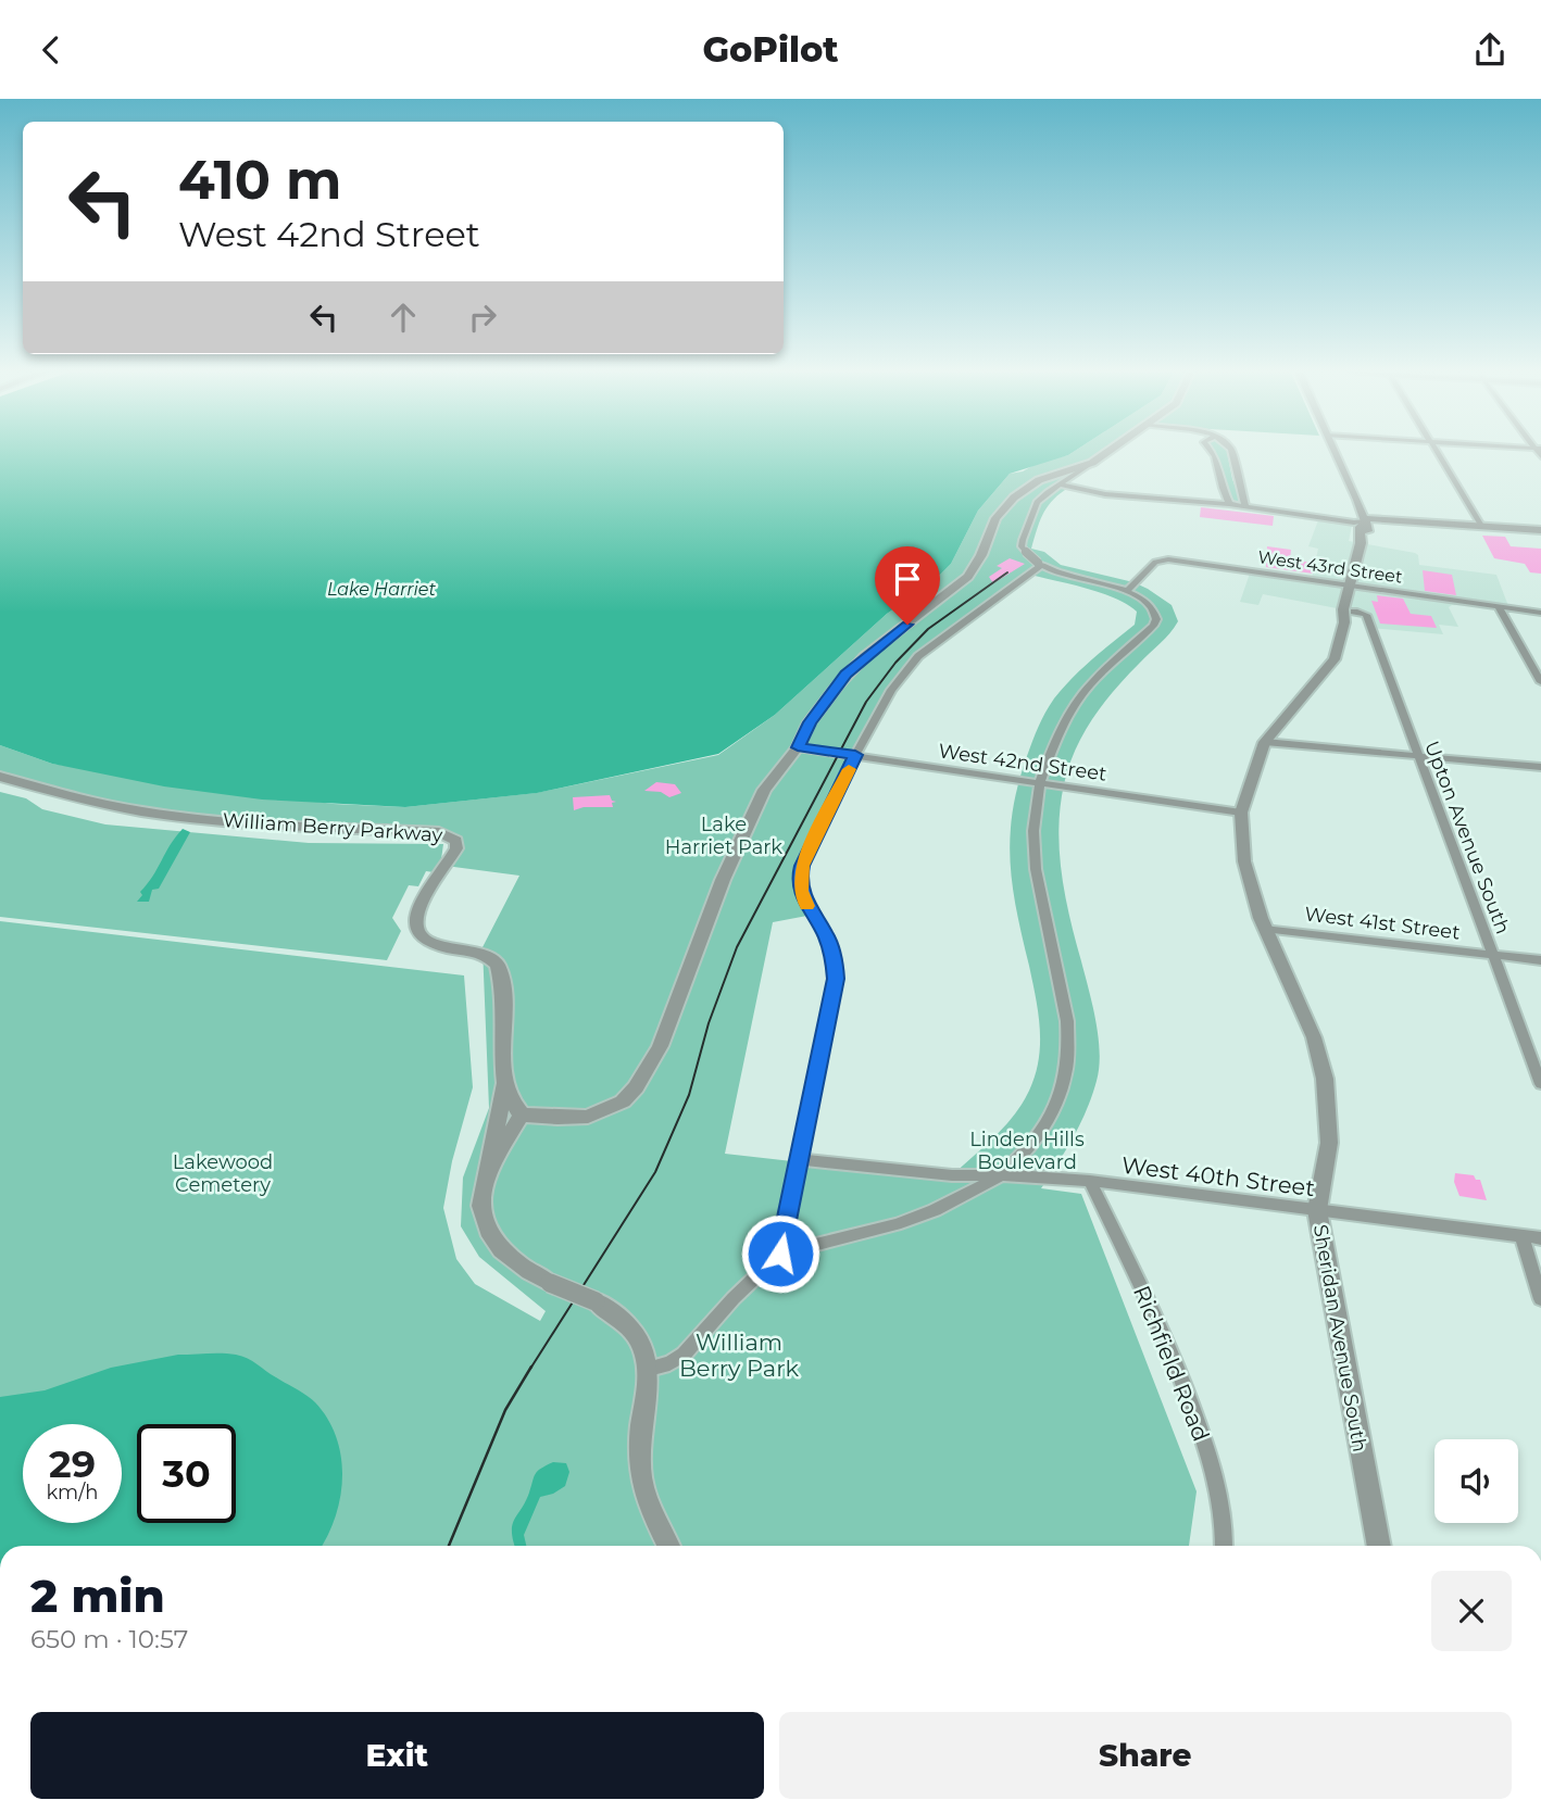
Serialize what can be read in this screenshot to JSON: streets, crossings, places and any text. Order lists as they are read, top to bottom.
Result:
{
  "streets": {
    "street": [
      "West 43rd Street",
      "West 42nd Street",
      "William Berry Parkway",
      "Upton Avenue South",
      "West 41st Street",
      "West 40th Street",
      "Sheridan Avenue South",
      "Richfield Road"
    ]
  },
  "crossings": [
    ["West 43rd Street", "Sheridan Avenue South"],
    ["West 42nd Street", "Sheridan Avenue South"],
    ["Upton Avenue South", "West 41st Street"],
    ["Upton Avenue South", "Sheridan Avenue South"],
    ["West 41st Street", "Sheridan Avenue South"],
    ["West 40th Street", "Sheridan Avenue South"],
    ["West 40th Street", "Richfield Road"]
  ],
  "water": ["Lake Harriet"],
  "parks": [
    "Lake Harriet Park",
    "Linden Hills Boulevard",
    "Lakewood Cemetery",
    "William Berry Park"
  ],
  "page": {
    "header": "GoPilot",
    "turn": ["410 m", "West 42nd Street"],
    "speed": "29 km/h",
    "limit": "30",
    "heading": ["2 min", "650 m · 10:57"],
    "buttons": ["Exit", "Share"]
  }
}
